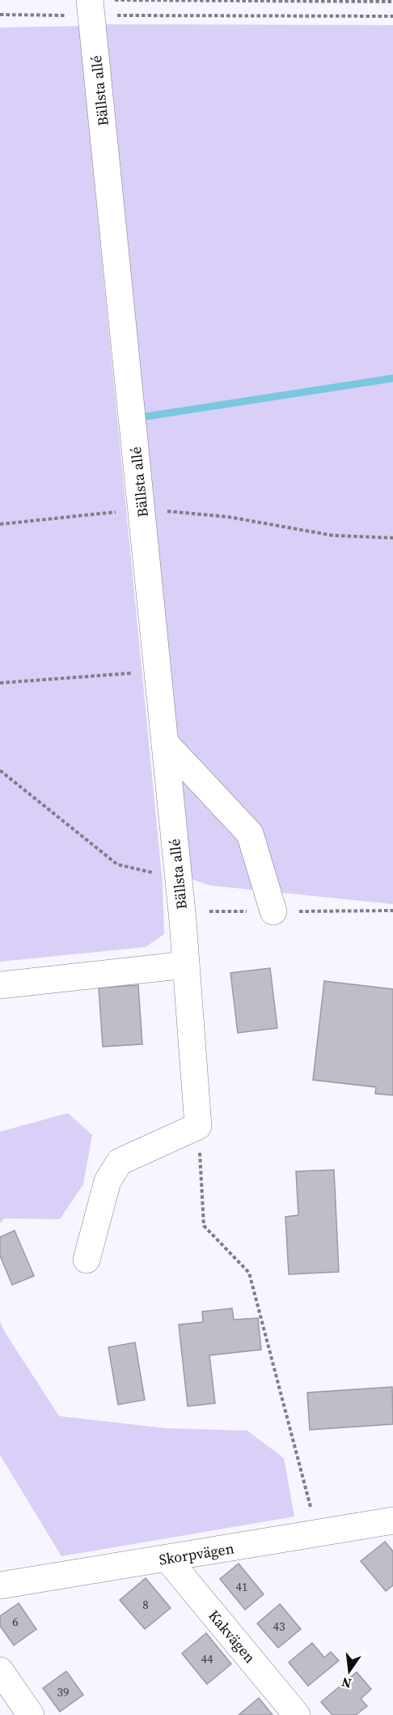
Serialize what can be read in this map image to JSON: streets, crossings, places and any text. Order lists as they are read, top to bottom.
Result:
{
  "streets": {
    "street": ["Bällsta allé", "Skorpvägen", "Kakvägen"]
  },
  "crossings": [
    ["Skorpvägen", "Kakvägen"]
  ],
  "house_numbers": [
    "41",
    "8",
    "6",
    "43",
    "44",
    "39"
  ],
  "north": "bottom"
}
